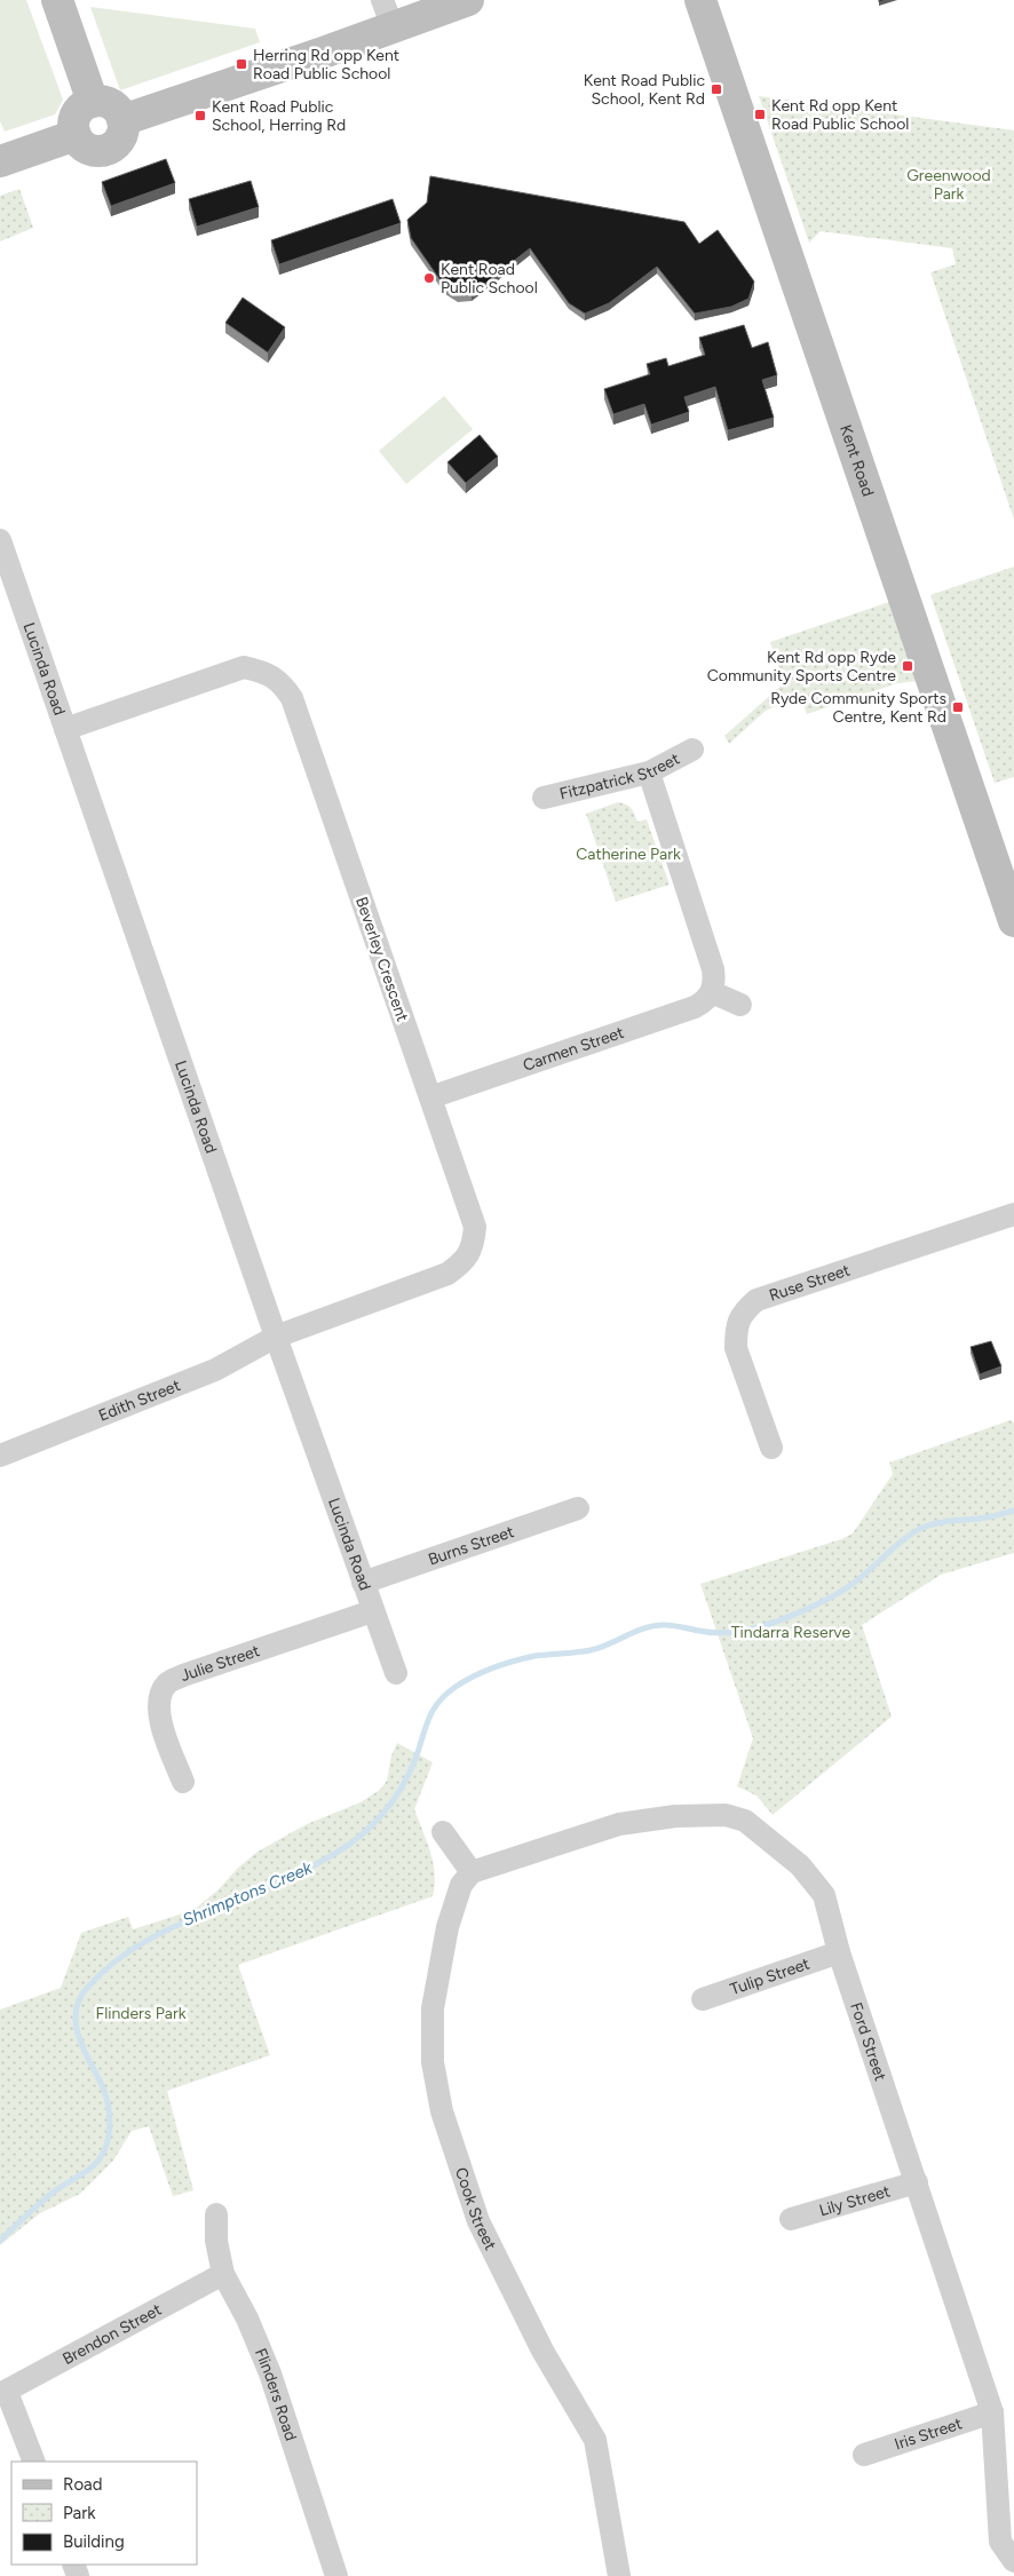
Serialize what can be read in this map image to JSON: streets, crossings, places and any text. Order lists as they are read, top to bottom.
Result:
{
  "streets": {
    "street": [
      "Kent Road",
      "Lucinda Road",
      "Fitzpatrick Street",
      "Beverley Crescent",
      "Carmen Street",
      "Ruse Street",
      "Edith Street",
      "Burns Street",
      "Julie Street",
      "Tulip Street",
      "Ford Street",
      "Lily Street",
      "Cook Street",
      "Brendon Street",
      "Flinders Road",
      "Iris Street"
    ]
  },
  "crossings": [
    ["Lucinda Road", "Beverley Crescent"],
    ["Lucinda Road", "Edith Street"],
    ["Lucinda Road", "Burns Street"],
    ["Lucinda Road", "Julie Street"],
    ["Beverley Crescent", "Carmen Street"],
    ["Beverley Crescent", "Edith Street"],
    ["Tulip Street", "Ford Street"],
    ["Ford Street", "Lily Street"],
    ["Ford Street", "Cook Street"],
    ["Ford Street", "Iris Street"],
    ["Brendon Street", "Flinders Road"]
  ],
  "water": ["Shrimptons Creek"],
  "parks": [
    "Greenwood Park",
    "Catherine Park",
    "Tindarra Reserve",
    "Flinders Park"
  ],
  "places": {
    "transit": [
      "Herring Rd opp Kent Road Public School",
      "Kent Road Public School, Kent Rd",
      "Kent Rd opp Kent Road Public School",
      "Kent Road Public School, Herring Rd",
      "Kent Rd opp Ryde Community Sports Centre",
      "Ryde Community Sports Centre, Kent Rd"
    ],
    "other": ["Kent Road Public School"]
  },
  "legend": ["Road", "Park", "Building"]
}
